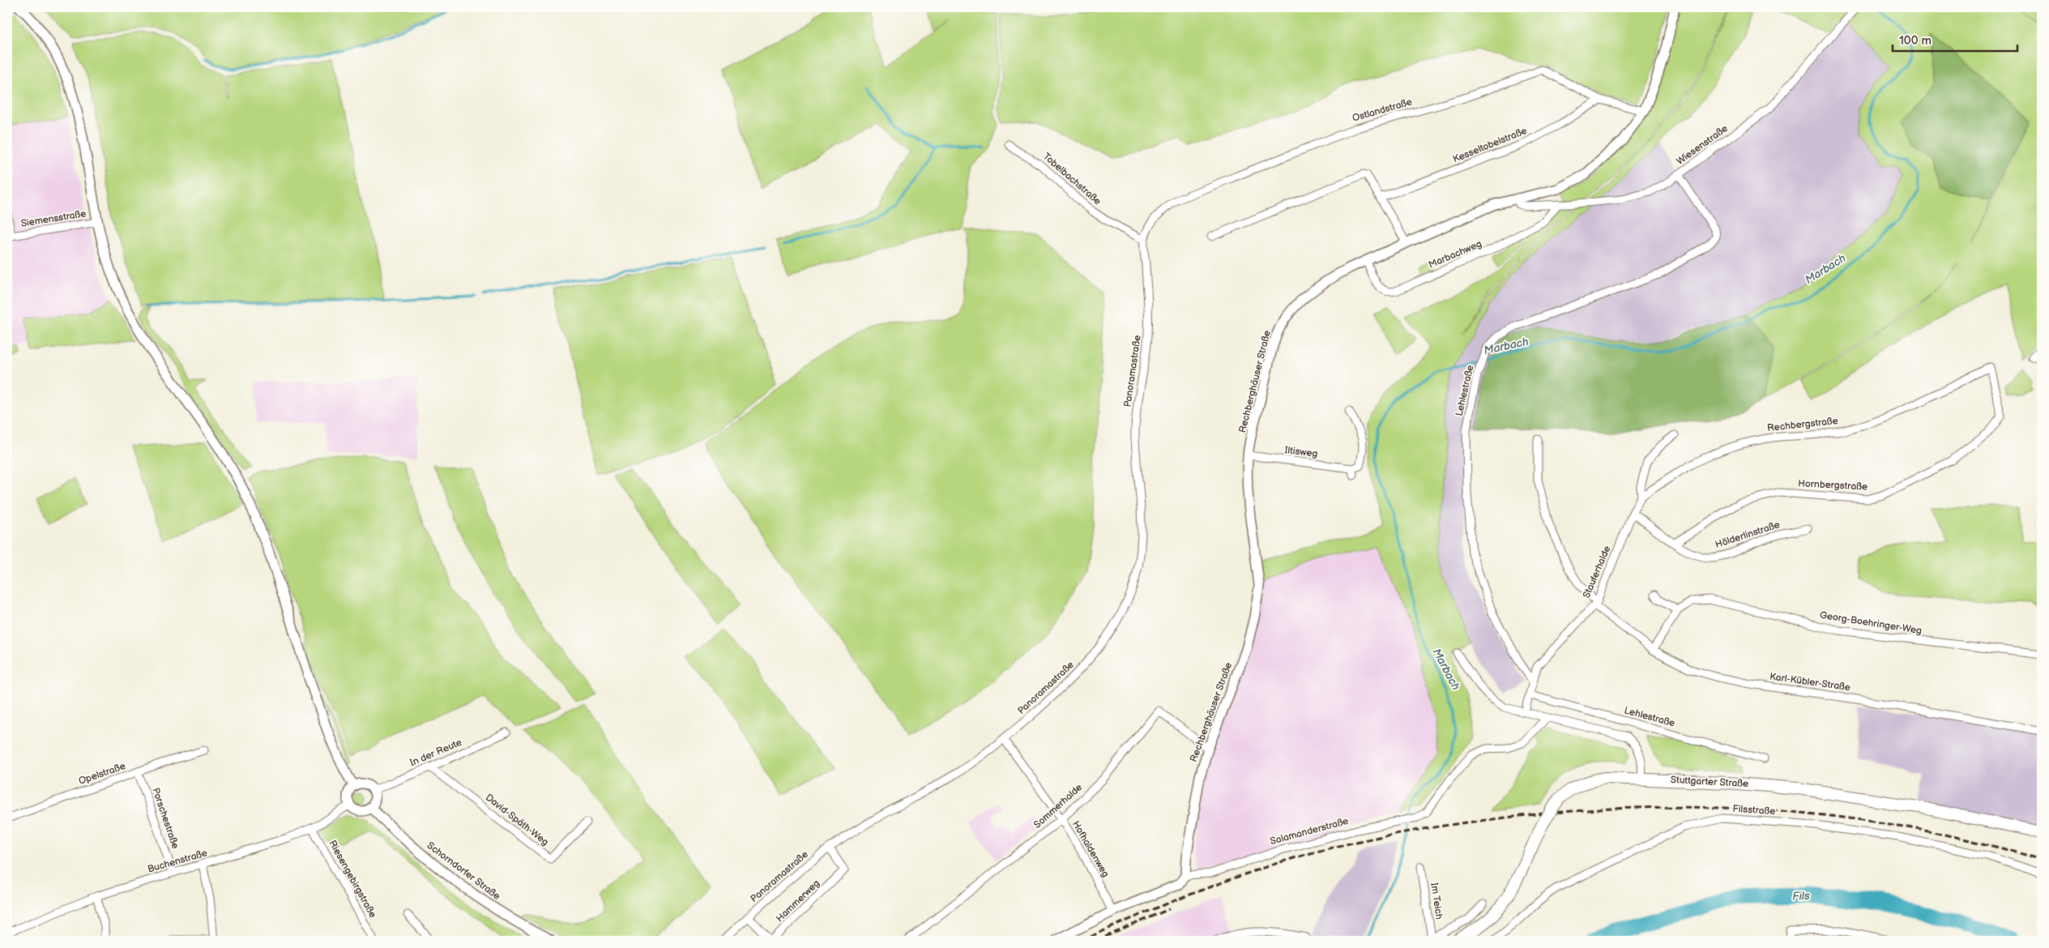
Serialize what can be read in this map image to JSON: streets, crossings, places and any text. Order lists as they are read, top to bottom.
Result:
{
  "streets": {
    "main road": ["Stuttgarter Straße"],
    "street": [
      "Ostlandstraße",
      "Kesseltobelstraße",
      "Wiesenstraße",
      "Tobelbachstraße",
      "Siemensstraße",
      "Marbachweg",
      "Panoramastraße",
      "Rechberghäuser Straße",
      "Lehlestraße",
      "Rechbergstraße",
      "Iltisweg",
      "Hornbergstraße",
      "Hölderlinstraße",
      "Stauferhalde",
      "Georg-Boehringer-Weg",
      "Karl-Kübler-Straße",
      "In der Reute",
      "Opelstraße",
      "Sommerhalde",
      "Filsstraße",
      "Porschestraße",
      "David-Späth-Weg",
      "Salamanderstraße",
      "Hofhaldenweg",
      "Buchenstraße",
      "Schorndorfer Straße",
      "Riesengebirgstraße",
      "Hammerweg",
      "Im Teich"
    ]
  },
  "crossings": [
    ["Ostlandstraße", "Kesseltobelstraße"],
    ["Ostlandstraße", "Tobelbachstraße"],
    ["Ostlandstraße", "Panoramastraße"],
    ["Ostlandstraße", "Rechberghäuser Straße"],
    ["Wiesenstraße", "Marbachweg"],
    ["Wiesenstraße", "Rechberghäuser Straße"],
    ["Wiesenstraße", "Lehlestraße"],
    ["Tobelbachstraße", "Panoramastraße"],
    ["Marbachweg", "Rechberghäuser Straße"],
    ["Panoramastraße", "Hofhaldenweg"],
    ["Panoramastraße", "Hammerweg"],
    ["Rechberghäuser Straße", "Iltisweg"],
    ["Rechberghäuser Straße", "Sommerhalde"],
    ["Rechberghäuser Straße", "Salamanderstraße"],
    ["Lehlestraße", "Stauferhalde"],
    ["Rechbergstraße", "Hornbergstraße"],
    ["Rechbergstraße", "Stauferhalde"],
    ["Hornbergstraße", "Hölderlinstraße"],
    ["Hölderlinstraße", "Stauferhalde"],
    ["Stauferhalde", "Karl-Kübler-Straße"],
    ["Georg-Boehringer-Weg", "Karl-Kübler-Straße"],
    ["In der Reute", "David-Späth-Weg"],
    ["In der Reute", "Buchenstraße"],
    ["In der Reute", "Schorndorfer Straße"],
    ["Opelstraße", "Porschestraße"],
    ["Sommerhalde", "Hofhaldenweg"],
    ["Porschestraße", "Buchenstraße"],
    ["Buchenstraße", "Schorndorfer Straße"],
    ["Buchenstraße", "Riesengebirgstraße"]
  ],
  "water": ["Marbach", "Fils"],
  "scale_bar": "100 m"
}
